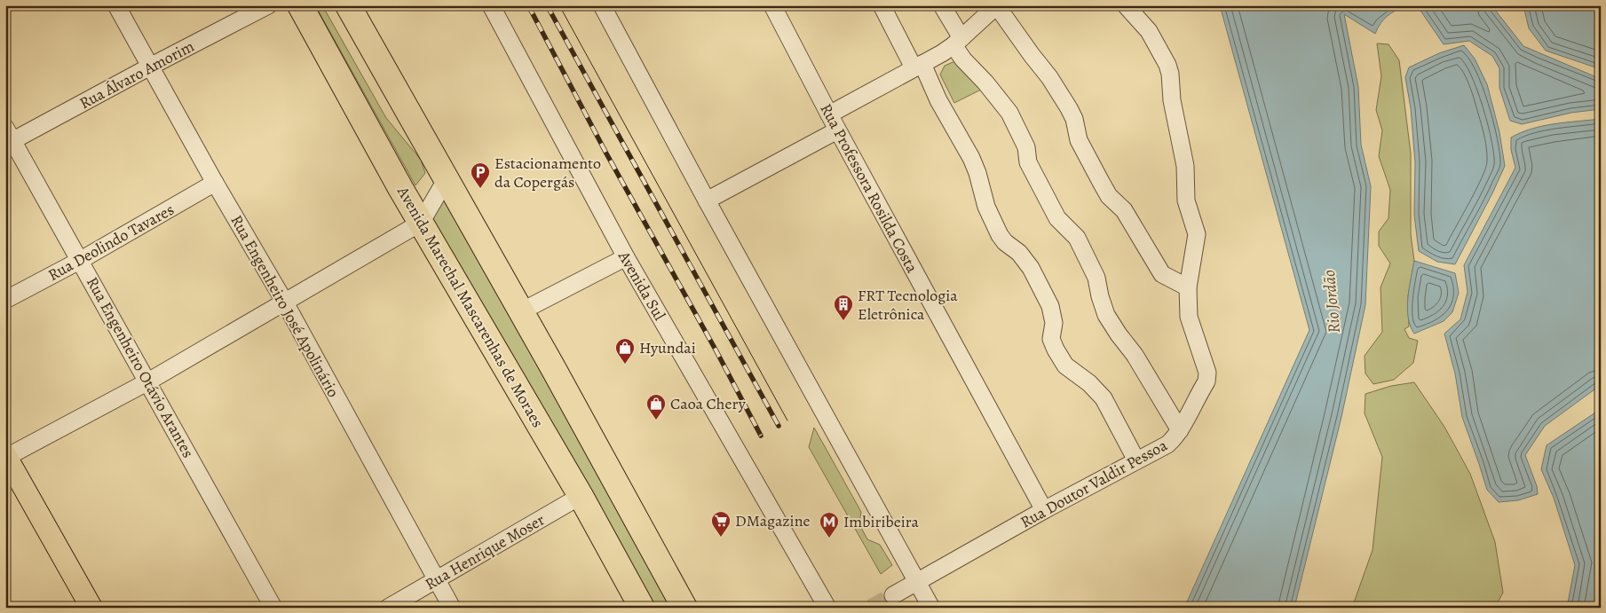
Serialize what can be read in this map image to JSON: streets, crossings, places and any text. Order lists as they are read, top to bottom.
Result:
{
  "streets": {
    "highway": ["Avenida Marechal Mascarenhas de Moraes"],
    "street": [
      "Rua Álvaro Amorim",
      "Rua Professora Rosilda Costa",
      "Rua Deolindo Tavares",
      "Avenida Sul",
      "Rua Engenheiro José Apolinário",
      "Rua Engenheiro Otávio Arantes",
      "Rua Doutor Valdir Pessoa",
      "Rua Henrique Moser"
    ]
  },
  "crossings": [
    ["Rua Álvaro Amorim", "Rua Engenheiro José Apolinário"],
    ["Rua Álvaro Amorim", "Rua Engenheiro Otávio Arantes"],
    ["Rua Professora Rosilda Costa", "Rua Doutor Valdir Pessoa"],
    ["Rua Deolindo Tavares", "Rua Engenheiro José Apolinário"],
    ["Rua Deolindo Tavares", "Rua Engenheiro Otávio Arantes"],
    ["Rua Engenheiro José Apolinário", "Rua Henrique Moser"],
    ["Avenida Marechal Mascarenhas de Moraes", "Rua Henrique Moser"]
  ],
  "water": ["Rio Jordão"],
  "places": {
    "parking": ["Estacionamento da Copergás"],
    "building": ["FRT Tecnologia Eletrônica"],
    "shop": ["Hyundai", "Caoa Chery"],
    "supermarket": ["DMagazine"],
    "metro station": ["Imbiribeira"]
  }
}
